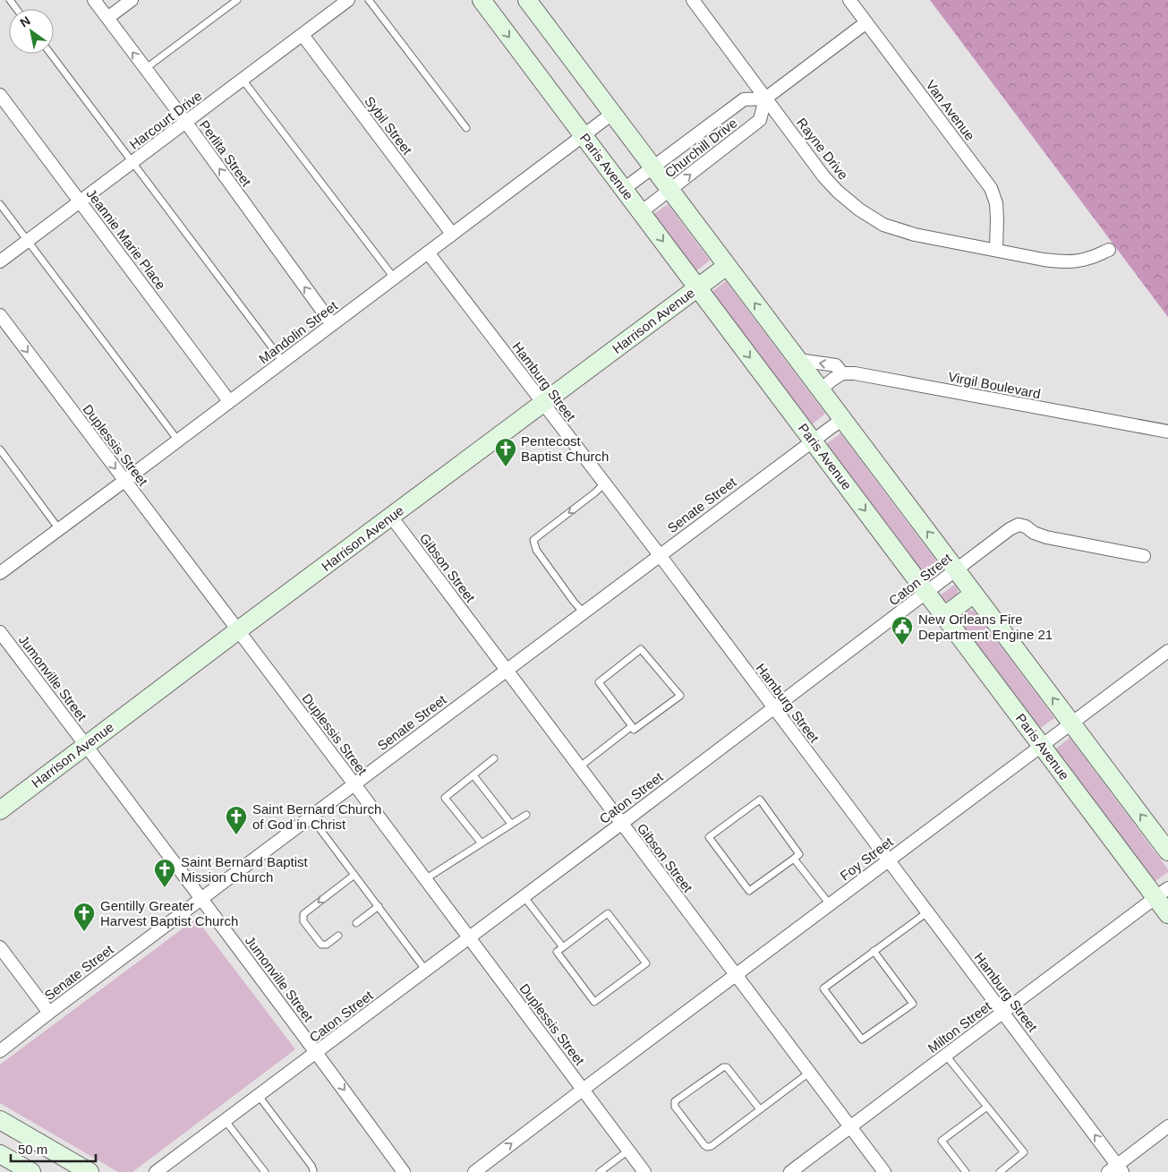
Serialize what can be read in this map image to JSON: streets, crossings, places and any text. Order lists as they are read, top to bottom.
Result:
{
  "streets": {
    "street": [
      "Van Avenue",
      "Harcourt Drive",
      "Sybil Street",
      "Churchill Drive",
      "Rayne Drive",
      "Perlita Street",
      "Paris Avenue",
      "Jeannie Marie Place",
      "Harrison Avenue",
      "Mandolin Street",
      "Hamburg Street",
      "Virgil Boulevard",
      "Duplessis Street",
      "Senate Street",
      "Gibson Street",
      "Caton Street",
      "Jumonville Street",
      "Foy Street",
      "Milton Street"
    ]
  },
  "crossings": [
    ["Van Avenue", "Rayne Drive"],
    ["Harcourt Drive", "Sybil Street"],
    ["Harcourt Drive", "Perlita Street"],
    ["Harcourt Drive", "Jeannie Marie Place"],
    ["Sybil Street", "Mandolin Street"],
    ["Churchill Drive", "Rayne Drive"],
    ["Churchill Drive", "Paris Avenue"],
    ["Perlita Street", "Mandolin Street"],
    ["Paris Avenue", "Harrison Avenue"],
    ["Paris Avenue", "Mandolin Street"],
    ["Paris Avenue", "Senate Street"],
    ["Paris Avenue", "Caton Street"],
    ["Paris Avenue", "Foy Street"],
    ["Paris Avenue", "Milton Street"],
    ["Jeannie Marie Place", "Mandolin Street"],
    ["Harrison Avenue", "Hamburg Street"],
    ["Harrison Avenue", "Duplessis Street"],
    ["Harrison Avenue", "Gibson Street"],
    ["Harrison Avenue", "Jumonville Street"],
    ["Mandolin Street", "Hamburg Street"],
    ["Mandolin Street", "Duplessis Street"],
    ["Hamburg Street", "Senate Street"],
    ["Hamburg Street", "Caton Street"],
    ["Hamburg Street", "Foy Street"],
    ["Hamburg Street", "Milton Street"],
    ["Duplessis Street", "Senate Street"],
    ["Duplessis Street", "Caton Street"],
    ["Duplessis Street", "Foy Street"],
    ["Senate Street", "Gibson Street"],
    ["Senate Street", "Jumonville Street"],
    ["Gibson Street", "Caton Street"],
    ["Gibson Street", "Foy Street"],
    ["Gibson Street", "Milton Street"],
    ["Caton Street", "Jumonville Street"]
  ],
  "one_way": ["Perlita Street"],
  "places": {
    "church": [
      "Pentecost Baptist Church",
      "Saint Bernard Church of God in Christ",
      "Saint Bernard Baptist Mission Church",
      "Gentilly Greater Harvest Baptist Church"
    ],
    "public building": ["New Orleans Fire Department Engine 21"]
  },
  "scale_bar": "50 m",
  "north": "top left"
}
